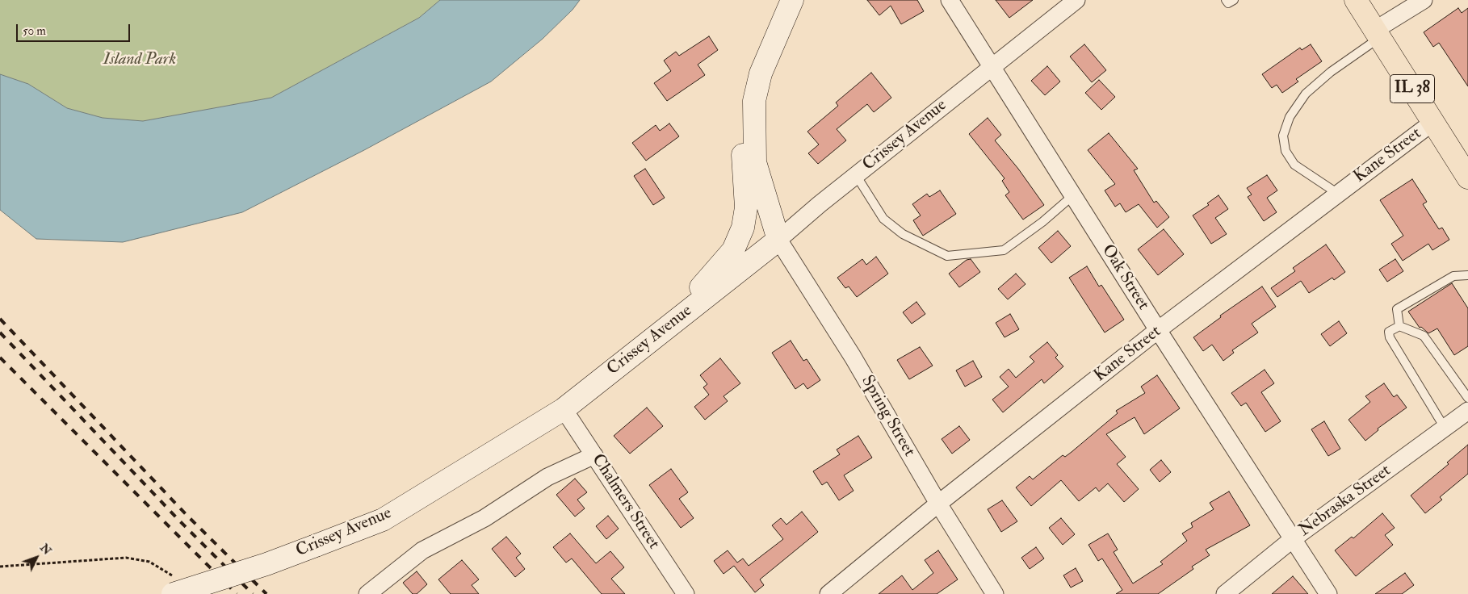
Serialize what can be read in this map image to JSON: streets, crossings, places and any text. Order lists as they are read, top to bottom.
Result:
{
  "streets": {
    "main road": ["IL 38", "Crissey Avenue"],
    "street": [
      "Kane Street",
      "Oak Street",
      "Spring Street",
      "Nebraska Street",
      "Chalmers Street"
    ]
  },
  "crossings": [
    ["IL 38", "Kane Street"],
    ["Crissey Avenue", "Oak Street"],
    ["Crissey Avenue", "Spring Street"],
    ["Crissey Avenue", "Chalmers Street"],
    ["Kane Street", "Oak Street"],
    ["Kane Street", "Spring Street"],
    ["Oak Street", "Nebraska Street"]
  ],
  "parks": ["Island Park"],
  "scale_bar": "50 m",
  "north": "top right"
}
